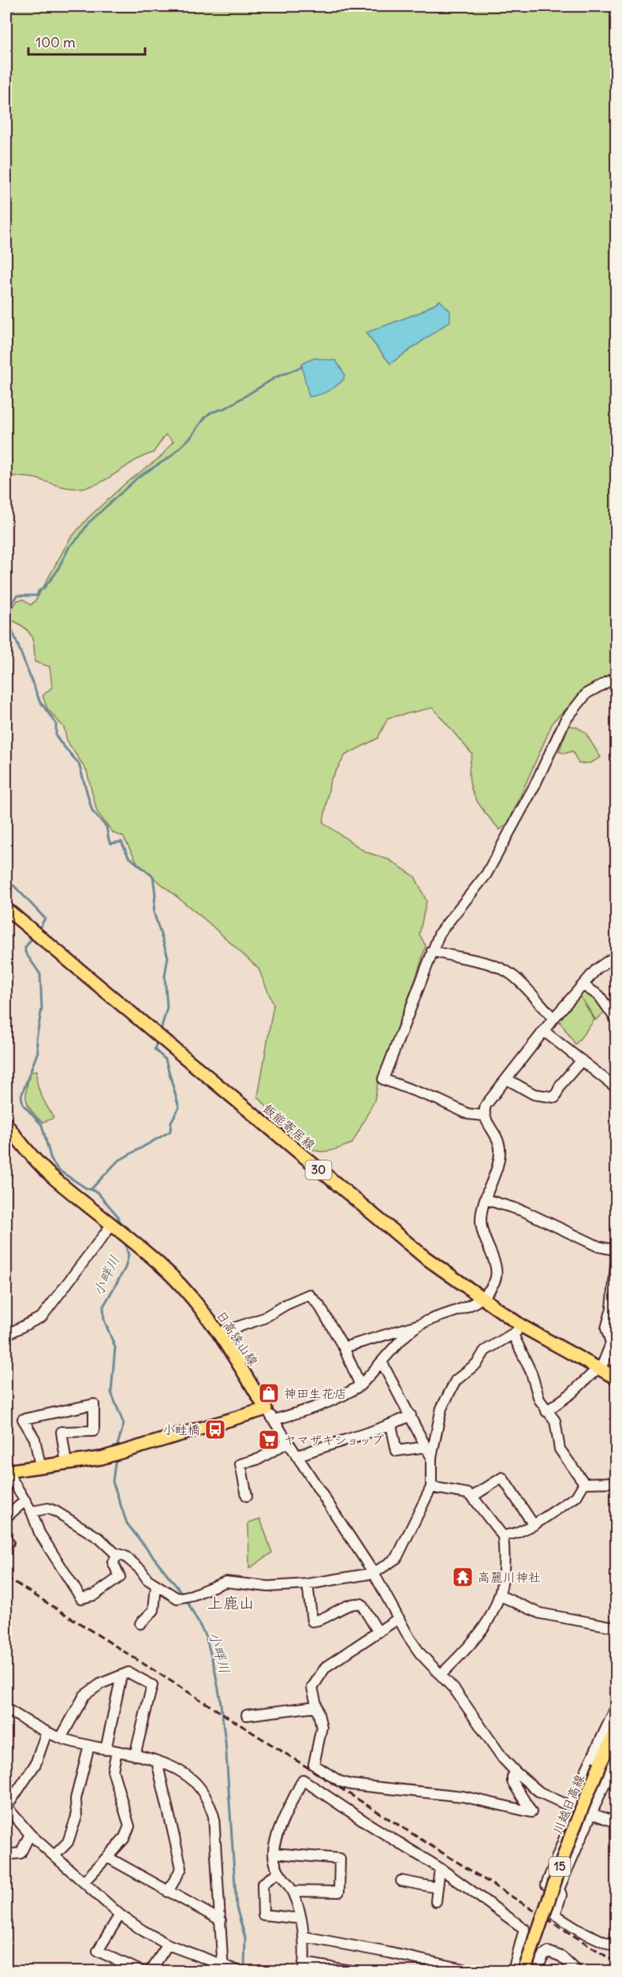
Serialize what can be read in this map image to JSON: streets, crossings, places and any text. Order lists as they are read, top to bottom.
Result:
{
  "streets": {
    "main road": [
      "飯能寄居線",
      "30",
      "日高狭山線",
      "川越日高線",
      "15"
    ]
  },
  "districts": ["上鹿山"],
  "water": ["小畔川"],
  "places": {
    "shop": ["神田生花店"],
    "bus stop": ["小畦橋"],
    "supermarket": ["ヤマザキショップ"],
    "temple": ["高麗川神社"]
  },
  "scale_bar": "100 m"
}
